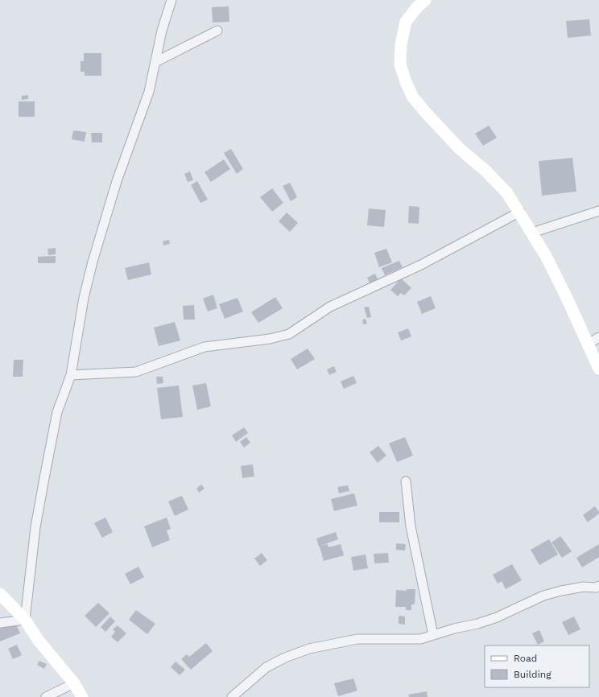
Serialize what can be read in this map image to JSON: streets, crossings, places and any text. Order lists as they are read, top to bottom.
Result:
{
  "legend": ["Road", "Building"]
}
